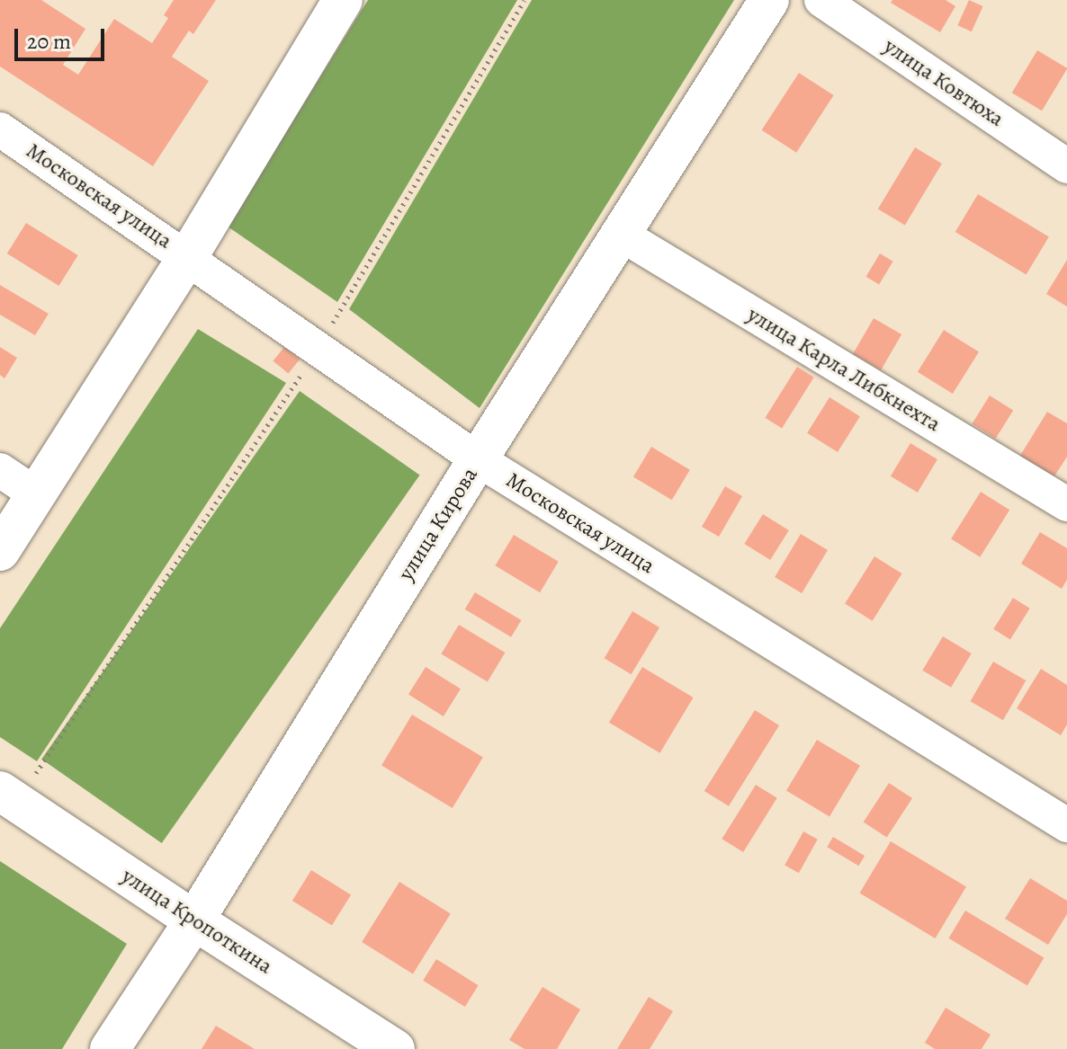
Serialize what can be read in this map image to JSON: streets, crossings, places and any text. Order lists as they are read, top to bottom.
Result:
{
  "streets": {
    "main road": ["улица Кирова", "улица Кропоткина"],
    "street": ["улица Ковтюха", "Московская улица", "улица Карла Либкнехта"]
  },
  "crossings": [
    ["Московская улица", "улица Кирова"],
    ["улица Карла Либкнехта", "улица Кирова"],
    ["улица Кирова", "улица Кропоткина"]
  ],
  "scale_bar": "20 m"
}
